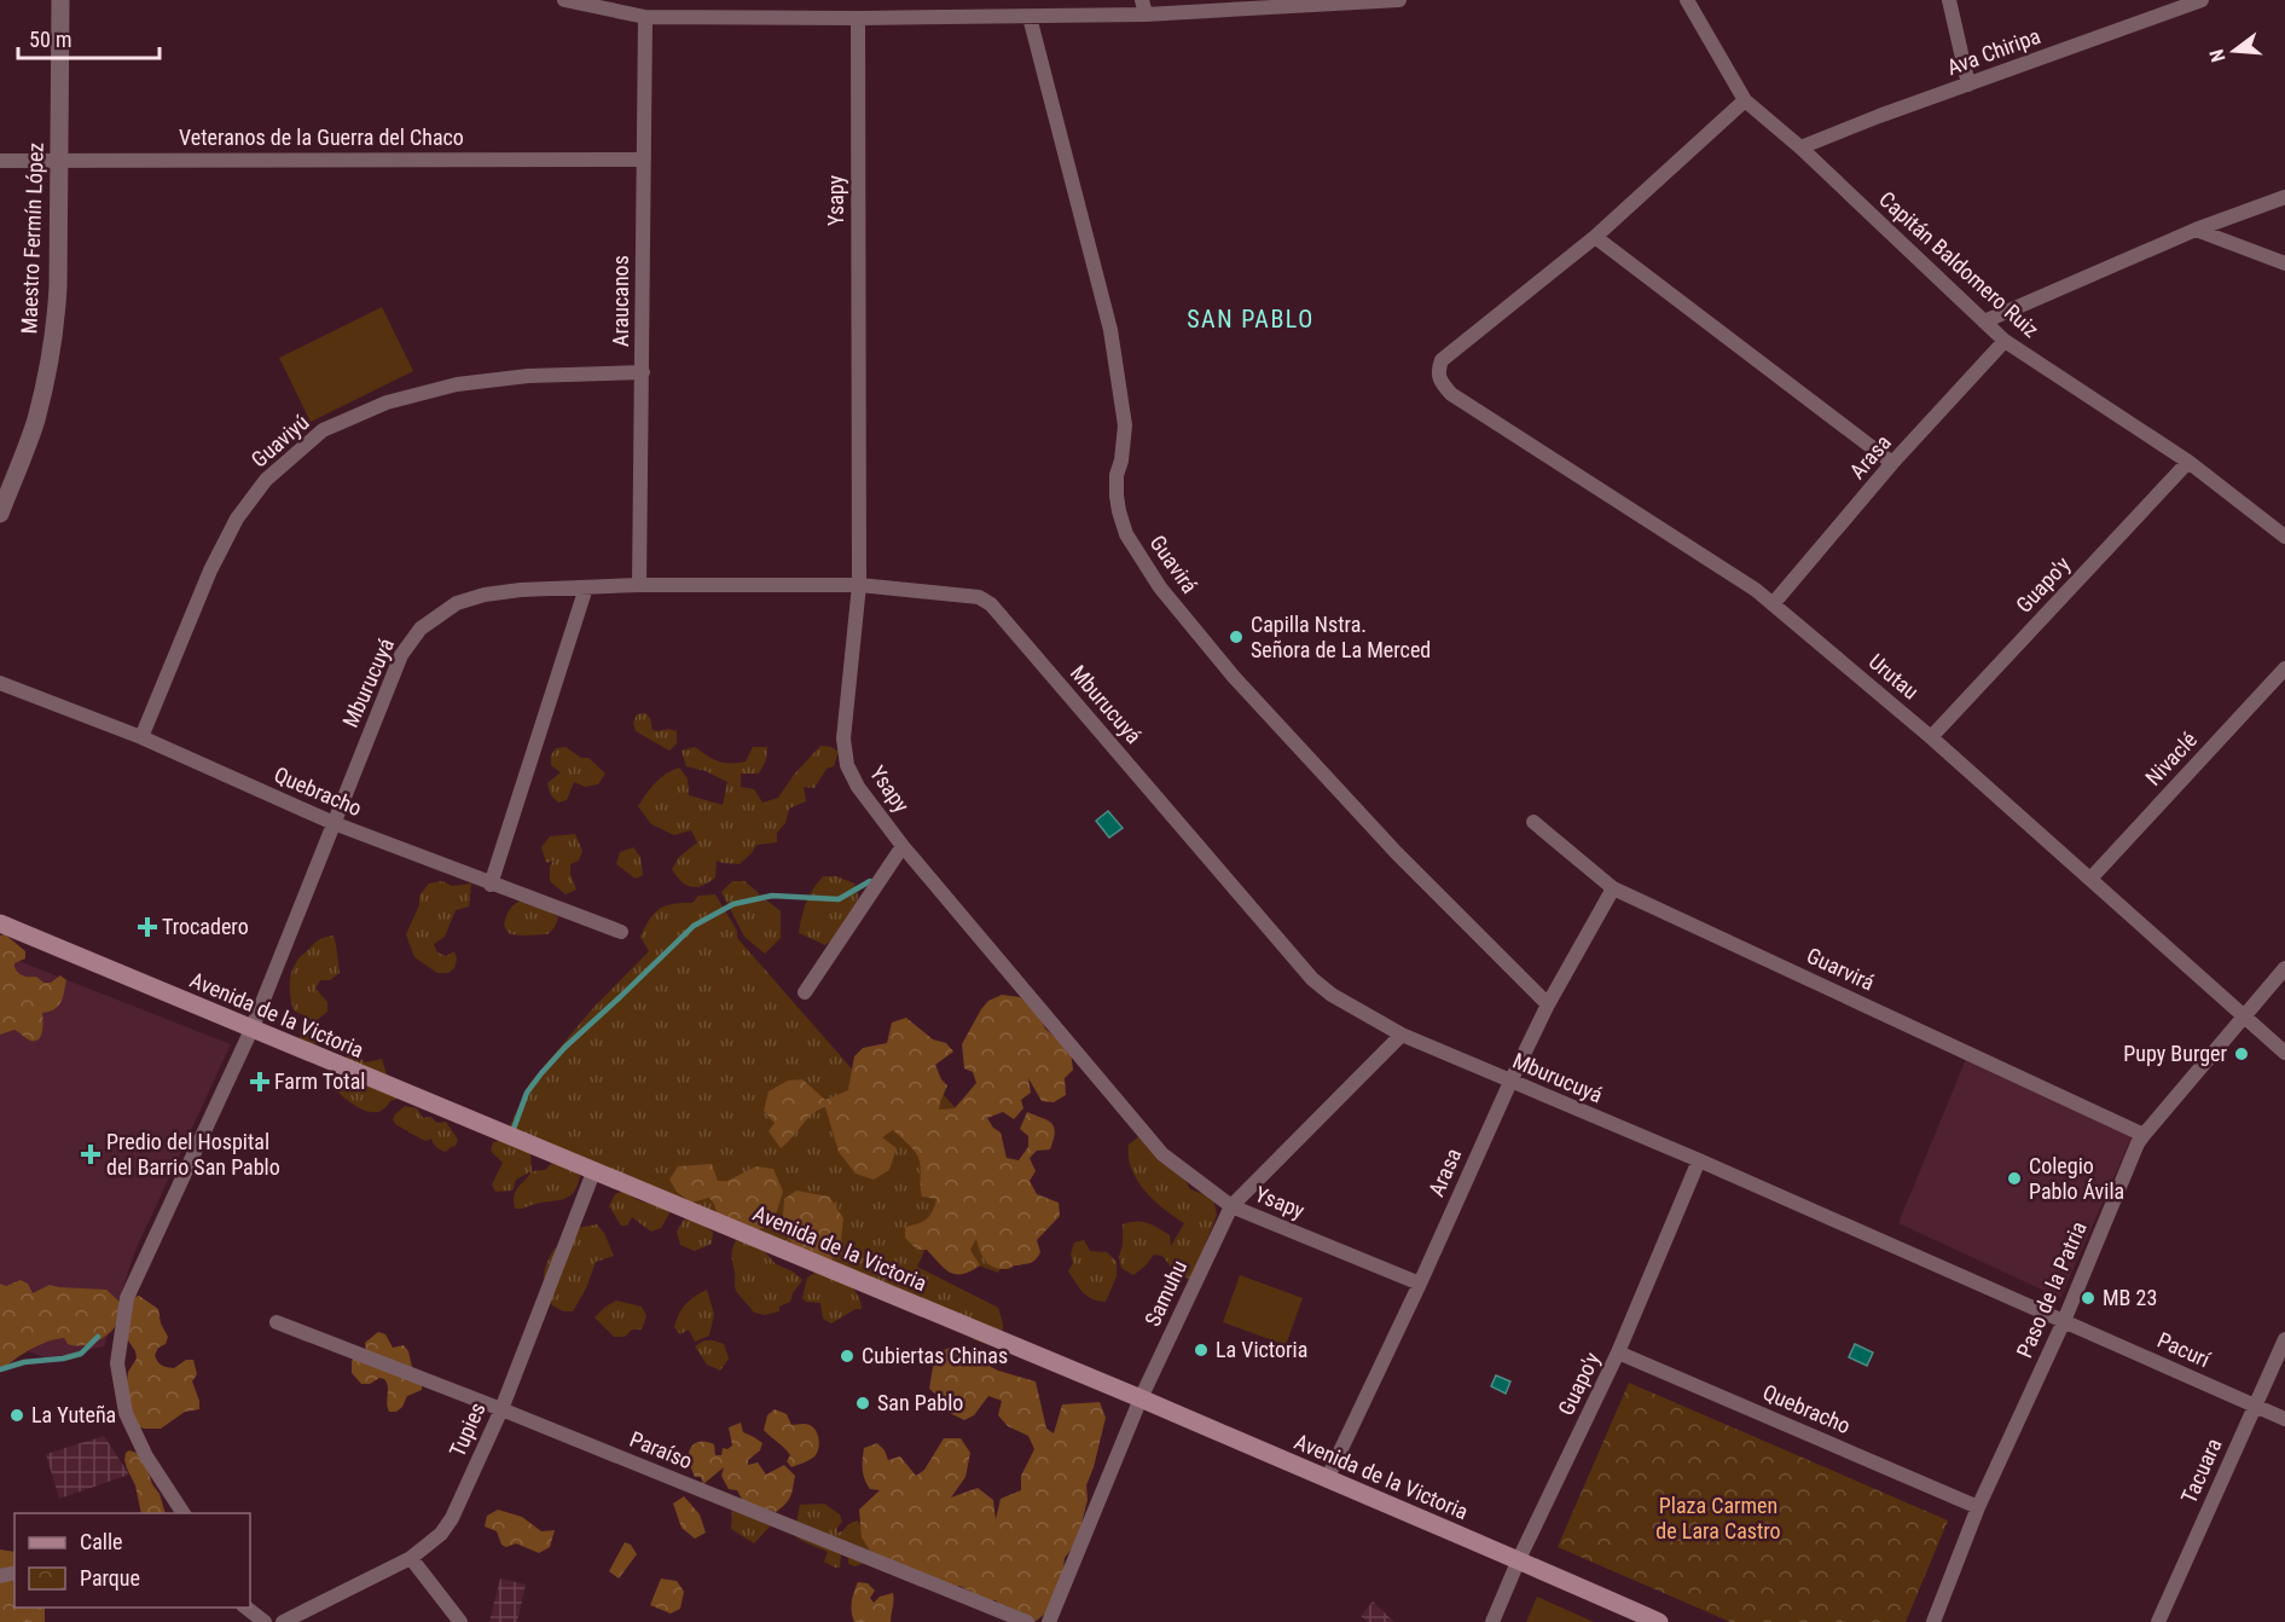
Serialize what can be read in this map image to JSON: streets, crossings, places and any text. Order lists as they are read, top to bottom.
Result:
{
  "streets": {
    "main road": ["Avenida de la Victoria"],
    "street": [
      "Ava Chiripa",
      "Veteranos de la Guerra del Chaco",
      "Ysapy",
      "Maestro Fermín López",
      "Capitán Baldomero Ruiz",
      "Araucanos",
      "Guaviyú",
      "Arasa",
      "Guavirá",
      "Guapo'y",
      "Urutau",
      "Mburucuyá",
      "Nivaclé",
      "Quebracho",
      "Guarvirá",
      "Paso de la Patria",
      "Samuhu",
      "Pacurí",
      "Tupies",
      "Paraíso",
      "Tacuara"
    ]
  },
  "crossings": [
    ["Ava Chiripa", "Capitán Baldomero Ruiz"],
    ["Veteranos de la Guerra del Chaco", "Maestro Fermín López"],
    ["Veteranos de la Guerra del Chaco", "Araucanos"],
    ["Ysapy", "Arasa"],
    ["Ysapy", "Mburucuyá"],
    ["Ysapy", "Samuhu"],
    ["Capitán Baldomero Ruiz", "Arasa"],
    ["Capitán Baldomero Ruiz", "Guapo'y"],
    ["Araucanos", "Guaviyú"],
    ["Araucanos", "Mburucuyá"],
    ["Guaviyú", "Quebracho"],
    ["Arasa", "Guavirá"],
    ["Arasa", "Urutau"],
    ["Arasa", "Mburucuyá"],
    ["Arasa", "Guarvirá"],
    ["Arasa", "Avenida de la Victoria"],
    ["Guapo'y", "Urutau"],
    ["Guapo'y", "Mburucuyá"],
    ["Guapo'y", "Quebracho"],
    ["Guapo'y", "Avenida de la Victoria"],
    ["Urutau", "Nivaclé"],
    ["Urutau", "Paso de la Patria"],
    ["Mburucuyá", "Quebracho"],
    ["Mburucuyá", "Avenida de la Victoria"],
    ["Mburucuyá", "Paso de la Patria"],
    ["Mburucuyá", "Samuhu"],
    ["Mburucuyá", "Pacurí"],
    ["Quebracho", "Paso de la Patria"],
    ["Guarvirá", "Paso de la Patria"],
    ["Avenida de la Victoria", "Samuhu"],
    ["Avenida de la Victoria", "Tupies"],
    ["Paso de la Patria", "Pacurí"],
    ["Pacurí", "Tacuara"],
    ["Tupies", "Paraíso"]
  ],
  "districts": ["SAN PABLO"],
  "parks": ["Plaza Carmen de Lara Castro"],
  "places": {
    "other": [
      "Capilla Nstra. Señora de La Merced",
      "Pupy Burger",
      "Colegio Pablo Ávila",
      "MB 23",
      "La Victoria",
      "Cubiertas Chinas",
      "San Pablo",
      "La Yuteña"
    ],
    "health": ["Trocadero", "Farm Total", "Predio del Hospital del Barrio San Pablo"]
  },
  "legend": ["Calle", "Parque"],
  "scale_bar": "50 m",
  "north": "left"
}
